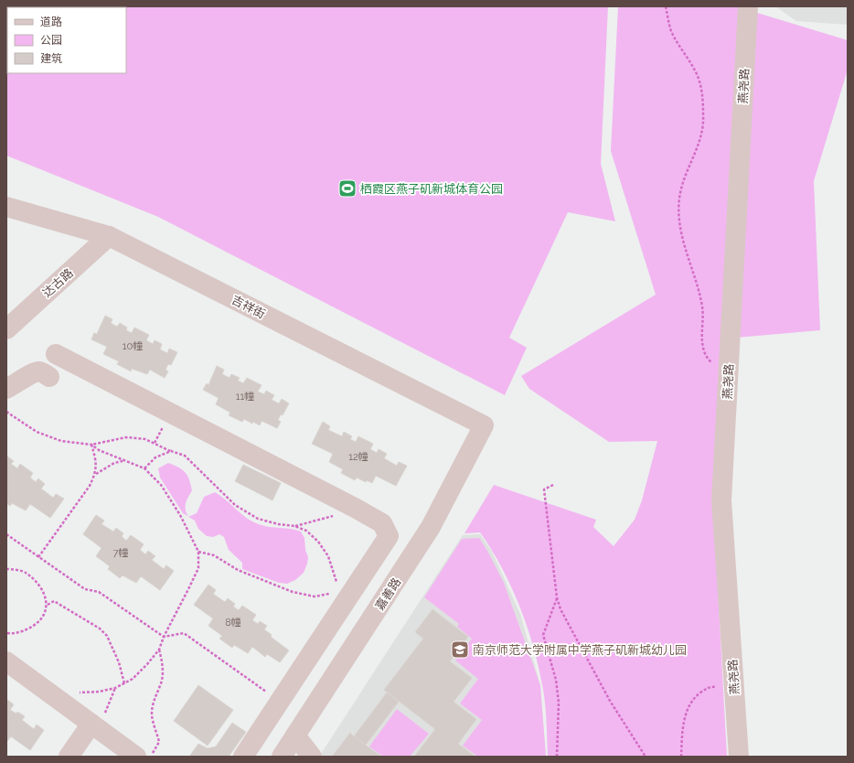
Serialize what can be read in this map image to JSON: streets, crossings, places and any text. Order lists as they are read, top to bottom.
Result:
{
  "streets": {
    "street": [
      "燕尧路",
      "达古路",
      "吉祥街",
      "嘉善路"
    ]
  },
  "crossings": [
    ["达古路", "吉祥街"],
    ["吉祥街", "嘉善路"]
  ],
  "places": {
    "sports": ["栖霞区燕子矶新城体育公园"],
    "school or university": ["南京师范大学附属中学燕子矶新城幼儿园"]
  },
  "house_numbers": [
    "10幢",
    "11幢",
    "12幢",
    "7幢",
    "8幢"
  ],
  "legend": ["道路", "公园", "建筑"]
}
